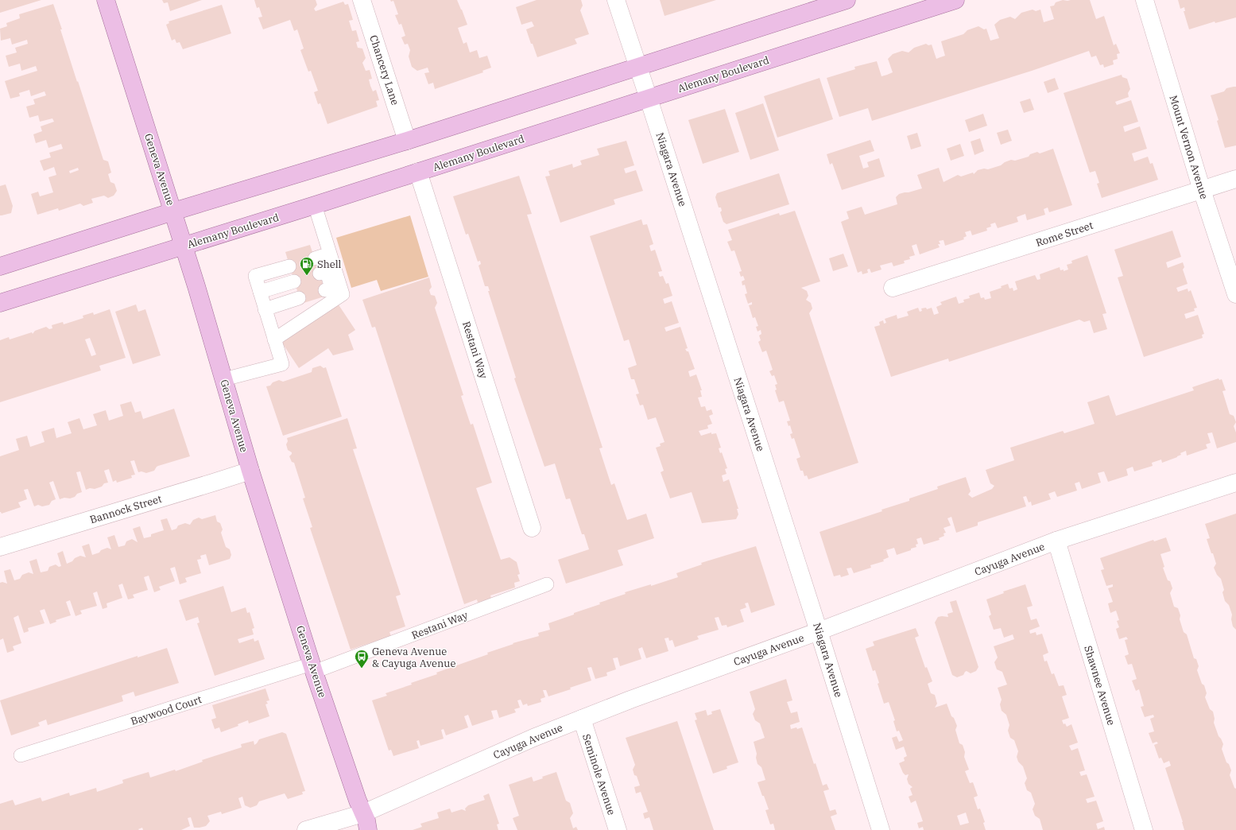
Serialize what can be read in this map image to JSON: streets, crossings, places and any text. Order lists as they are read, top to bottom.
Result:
{
  "streets": {
    "main road": ["Alemany Boulevard", "Geneva Avenue"],
    "street": [
      "Chancery Lane",
      "Mount Vernon Avenue",
      "Niagara Avenue",
      "Rome Street",
      "Restani Way",
      "Bannock Street",
      "Cayuga Avenue",
      "Shawnee Avenue",
      "Seminole Avenue"
    ],
    "lane": ["Baywood Court"]
  },
  "crossings": [
    ["Alemany Boulevard", "Geneva Avenue"],
    ["Alemany Boulevard", "Niagara Avenue"],
    ["Alemany Boulevard", "Restani Way"],
    ["Mount Vernon Avenue", "Rome Street"],
    ["Geneva Avenue", "Restani Way"],
    ["Geneva Avenue", "Bannock Street"],
    ["Geneva Avenue", "Cayuga Avenue"],
    ["Geneva Avenue", "Baywood Court"],
    ["Niagara Avenue", "Cayuga Avenue"],
    ["Restani Way", "Baywood Court"],
    ["Cayuga Avenue", "Shawnee Avenue"],
    ["Cayuga Avenue", "Seminole Avenue"]
  ],
  "places": {
    "fuel station": ["Shell"],
    "bus stop": ["Geneva Avenue & Cayuga Avenue"]
  }
}
